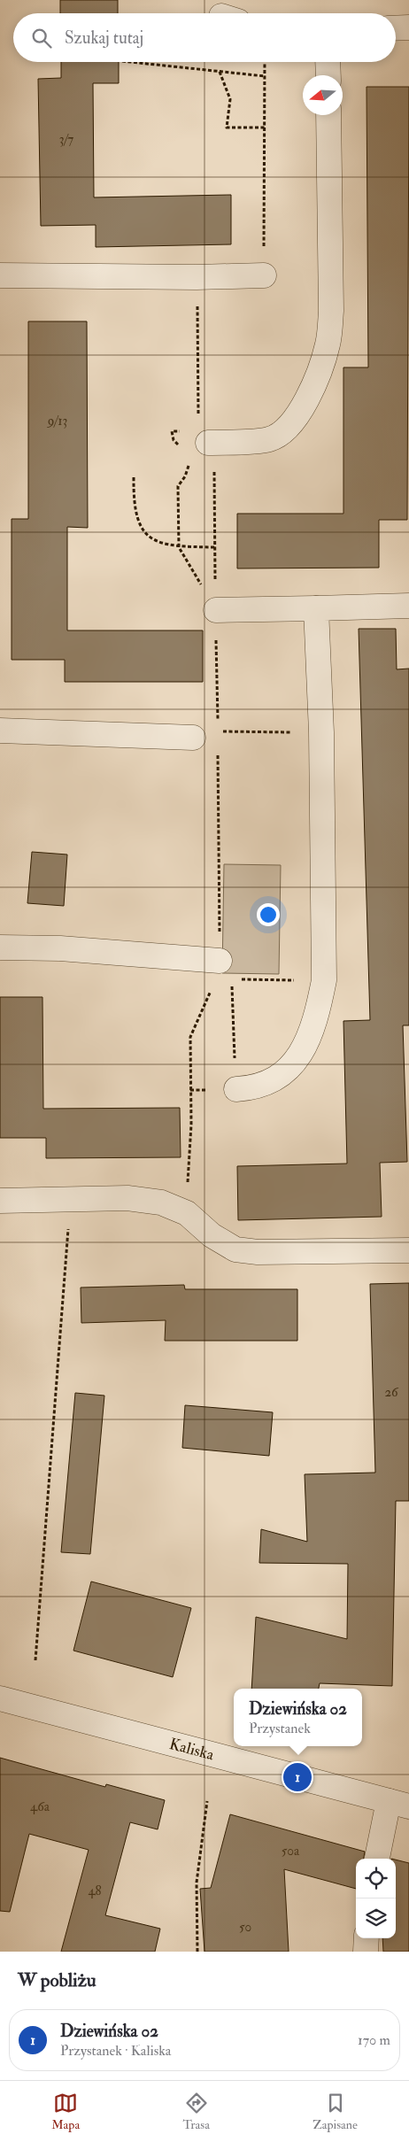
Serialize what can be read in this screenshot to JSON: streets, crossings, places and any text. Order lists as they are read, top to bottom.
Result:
{
  "streets": {
    "street": ["Kaliska"]
  },
  "house_numbers": [
    "3/7",
    "9/13",
    "26",
    "46a",
    "50a",
    "48",
    "50"
  ],
  "north": "left",
  "page": {
    "search": "Szukaj tutaj",
    "popup": ["Dziewińska 02", "Przystanek"],
    "pins": "1",
    "heading": "W pobliżu",
    "list": [
      {
        "mark": "1",
        "name": "Dziewińska 02",
        "note": "Przystanek · Kaliska",
        "value": "170 m"
      }
    ],
    "nav": ["Mapa", "Trasa", "Zapisane"]
  }
}
